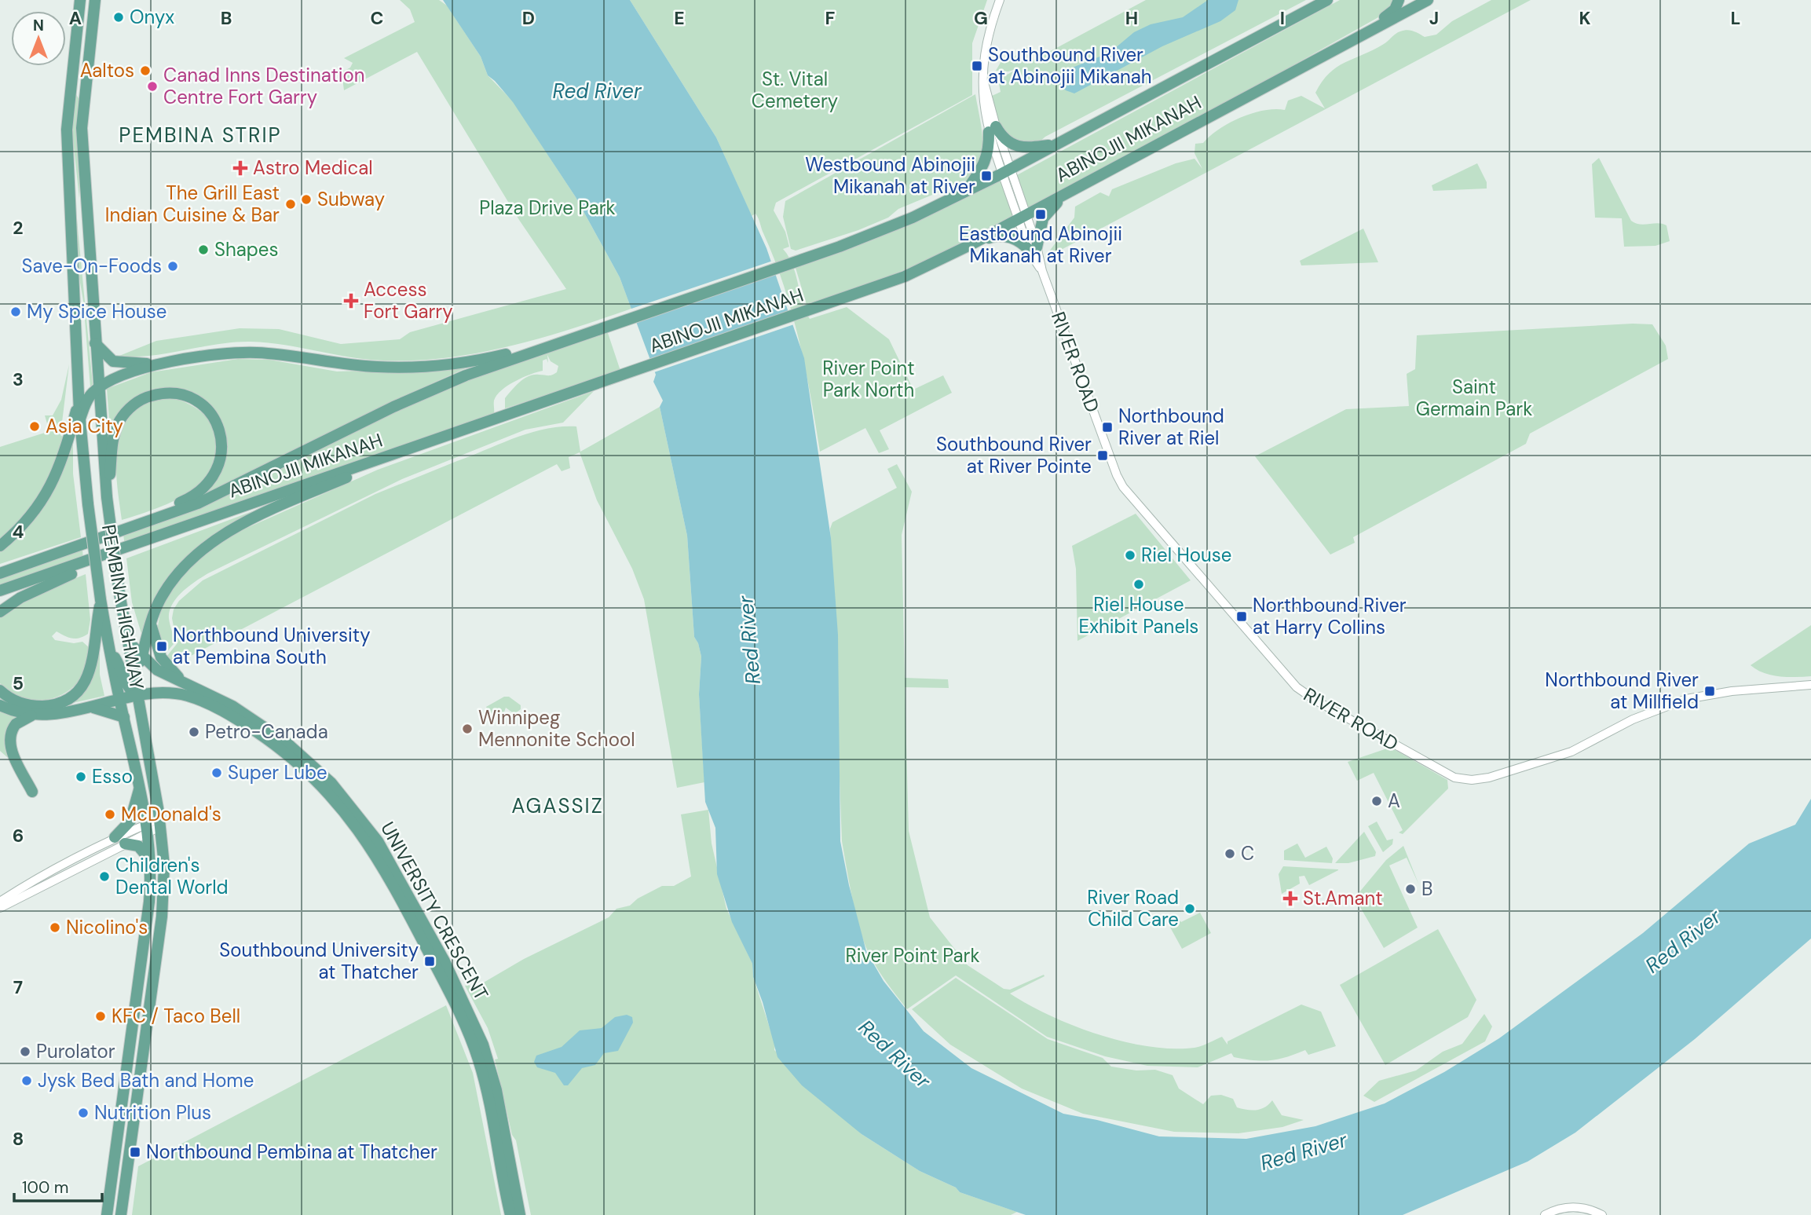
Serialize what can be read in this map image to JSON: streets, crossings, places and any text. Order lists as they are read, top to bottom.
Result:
{
  "streets": {
    "main road": ["ABINOJII MIKANAH", "PEMBINA HIGHWAY", "UNIVERSITY CRESCENT"],
    "street": ["RIVER ROAD"]
  },
  "crossings": [
    ["ABINOJII MIKANAH", "RIVER ROAD"],
    ["PEMBINA HIGHWAY", "UNIVERSITY CRESCENT"]
  ],
  "districts": ["PEMBINA STRIP", "AGASSIZ"],
  "water": ["Red River"],
  "parks": [
    "St. Vital Cemetery",
    "Plaza Drive Park",
    "River Point Park North",
    "Saint Germain Park",
    "River Point Park"
  ],
  "places": {
    "other": [
      "Onyx",
      "Aaltos",
      "Canad Inns Destination Centre Fort Garry",
      "Subway",
      "The Grill East Indian Cuisine & Bar",
      "Shapes",
      "Save-On-Foods",
      "My Spice House",
      "Asia City",
      "Riel House",
      "Riel House Exhibit Panels",
      "Winnipeg Mennonite School",
      "Petro-Canada",
      "Super Lube",
      "Esso",
      "A",
      "McDonald's",
      "C",
      "Children's Dental World",
      "B",
      "River Road Child Care",
      "Nicolino's",
      "KFC / Taco Bell",
      "Purolator",
      "Jysk Bed Bath and Home",
      "Nutrition Plus"
    ],
    "transit": [
      "Southbound River at Abinojii Mikanah",
      "Westbound Abinojii Mikanah at River",
      "Eastbound Abinojii Mikanah at River",
      "Northbound River at Riel",
      "Southbound River at River Pointe",
      "Northbound River at Harry Collins",
      "Northbound University at Pembina South",
      "Northbound River at Millfield",
      "Southbound University at Thatcher",
      "Northbound Pembina at Thatcher"
    ],
    "health": ["Astro Medical", "Access Fort Garry", "St.Amant"]
  },
  "scale_bar": "100 m",
  "north": "top",
  "grid": {
    "columns": [
      "A",
      "B",
      "C",
      "D",
      "E",
      "F",
      "G",
      "H",
      "I",
      "J",
      "K",
      "L"
    ],
    "rows": [
      "2",
      "3",
      "4",
      "5",
      "6",
      "7",
      "8"
    ]
  }
}
